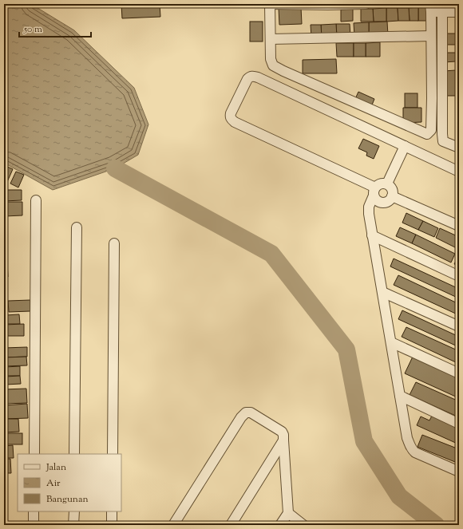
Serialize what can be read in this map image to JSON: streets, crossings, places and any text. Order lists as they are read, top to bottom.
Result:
{
  "legend": ["Jalan", "Air", "Bangunan"],
  "scale_bar": "50 m"
}
